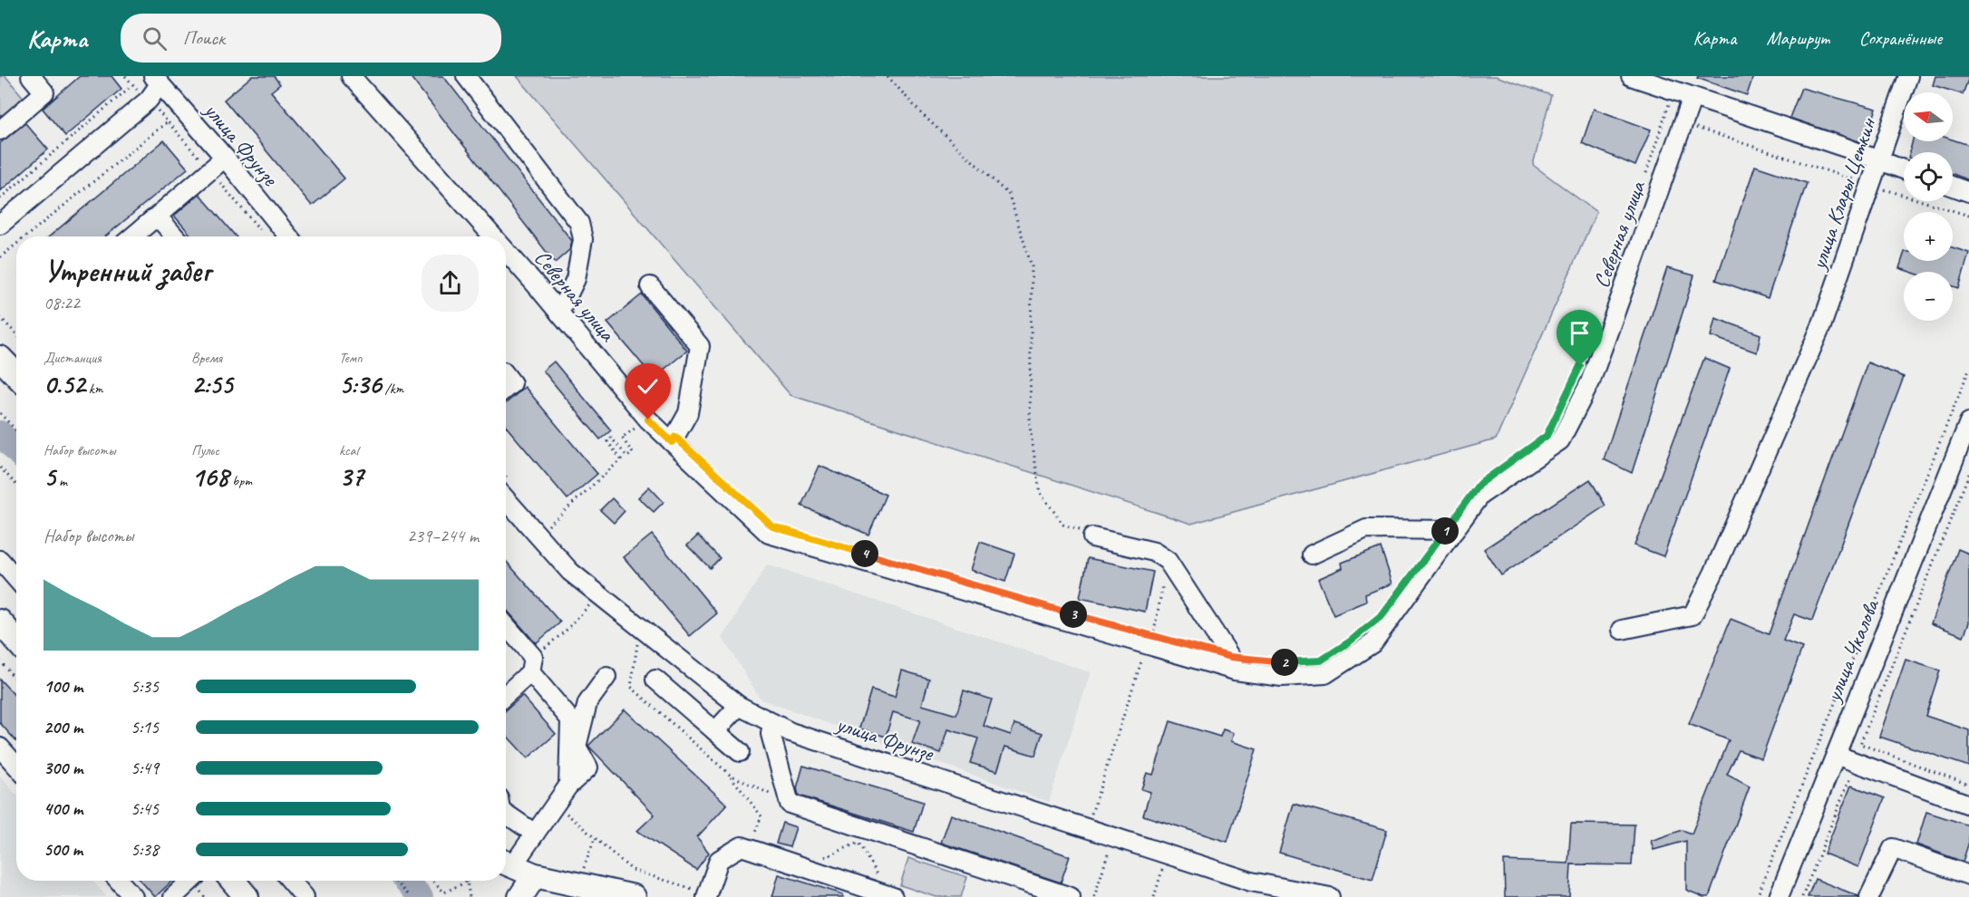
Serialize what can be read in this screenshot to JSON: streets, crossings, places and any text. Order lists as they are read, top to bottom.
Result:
{
  "streets": {
    "street": [
      "улица Фрунзе",
      "улица Клары Цеткин",
      "Северная улица",
      "улица Чкалова"
    ]
  },
  "north": "left",
  "page": {
    "header": "Карта",
    "search": "Поиск",
    "nav": ["Карта", "Маршрут", "Сохранённые"],
    "map_buttons": ["+", "−"],
    "heading": ["Утренний забег", "08:22"],
    "stats": [
      ["Дистанция", "0.52 km"],
      ["Время", "2:55"],
      ["Темп", "5:36 /km"],
      ["Набор высоты", "5 m"],
      ["Пульс", "168 bpm"],
      ["kcal", "37"]
    ],
    "chart": ["Набор высоты", "239–244 m"],
    "pins": [
      "1",
      "4",
      "3",
      "2"
    ],
    "list": [
      {
        "name": "100 m",
        "note": "5:35"
      },
      {
        "name": "200 m",
        "note": "5:15"
      },
      {
        "name": "300 m",
        "note": "5:49"
      },
      {
        "name": "400 m",
        "note": "5:45"
      },
      {
        "name": "500 m",
        "note": "5:38"
      }
    ]
  }
}
